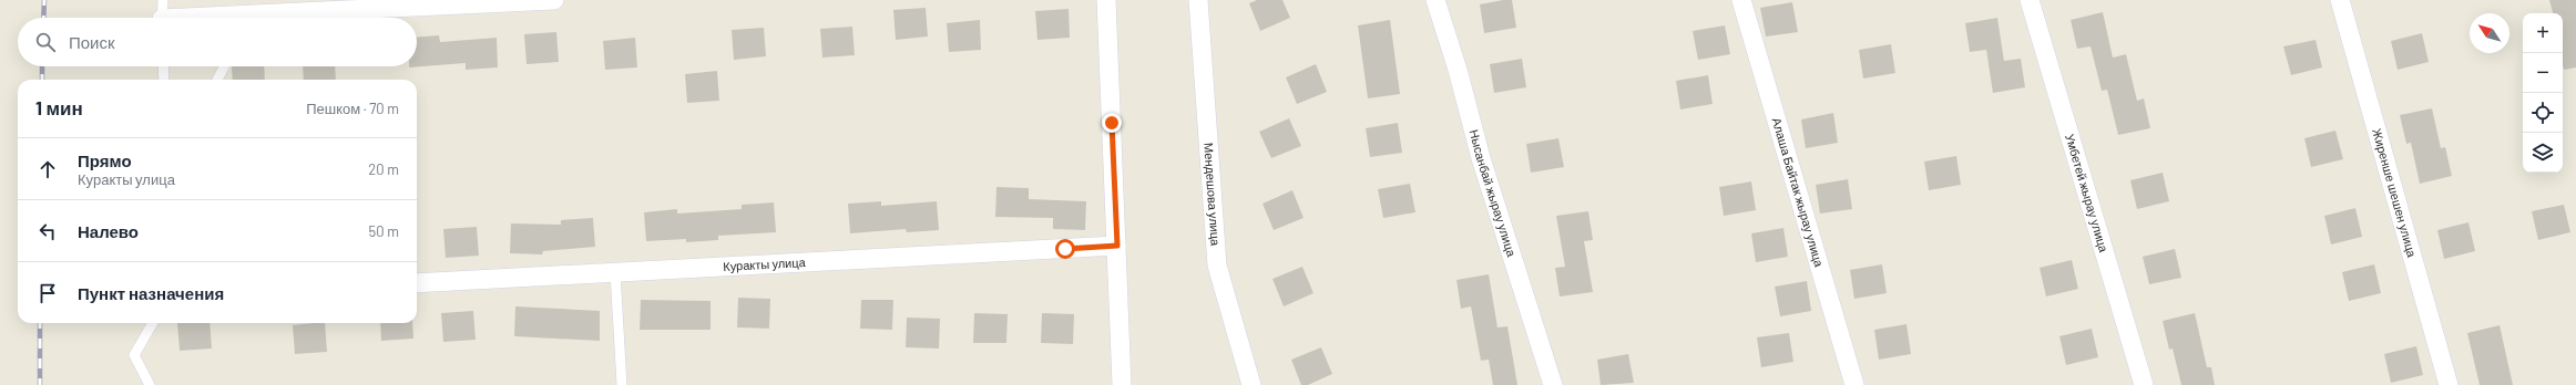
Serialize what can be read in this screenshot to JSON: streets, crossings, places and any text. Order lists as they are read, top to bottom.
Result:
{
  "streets": {
    "street": [
      "Нысанбай жырау улица",
      "Алаша Байтак жырау улица",
      "Умбетей жырау улица",
      "Жиренше шешен улица",
      "Мендешова улица",
      "Куракты улица"
    ]
  },
  "north": "top left",
  "page": {
    "map_buttons": ["+", "−"],
    "search": "Поиск",
    "heading": ["1 мин", "Пешком · 70 m"],
    "list": [
      ["Прямо", "Куракты улица", "20 m"],
      ["Налево", "50 m"],
      "Пункт назначения"
    ]
  }
}
